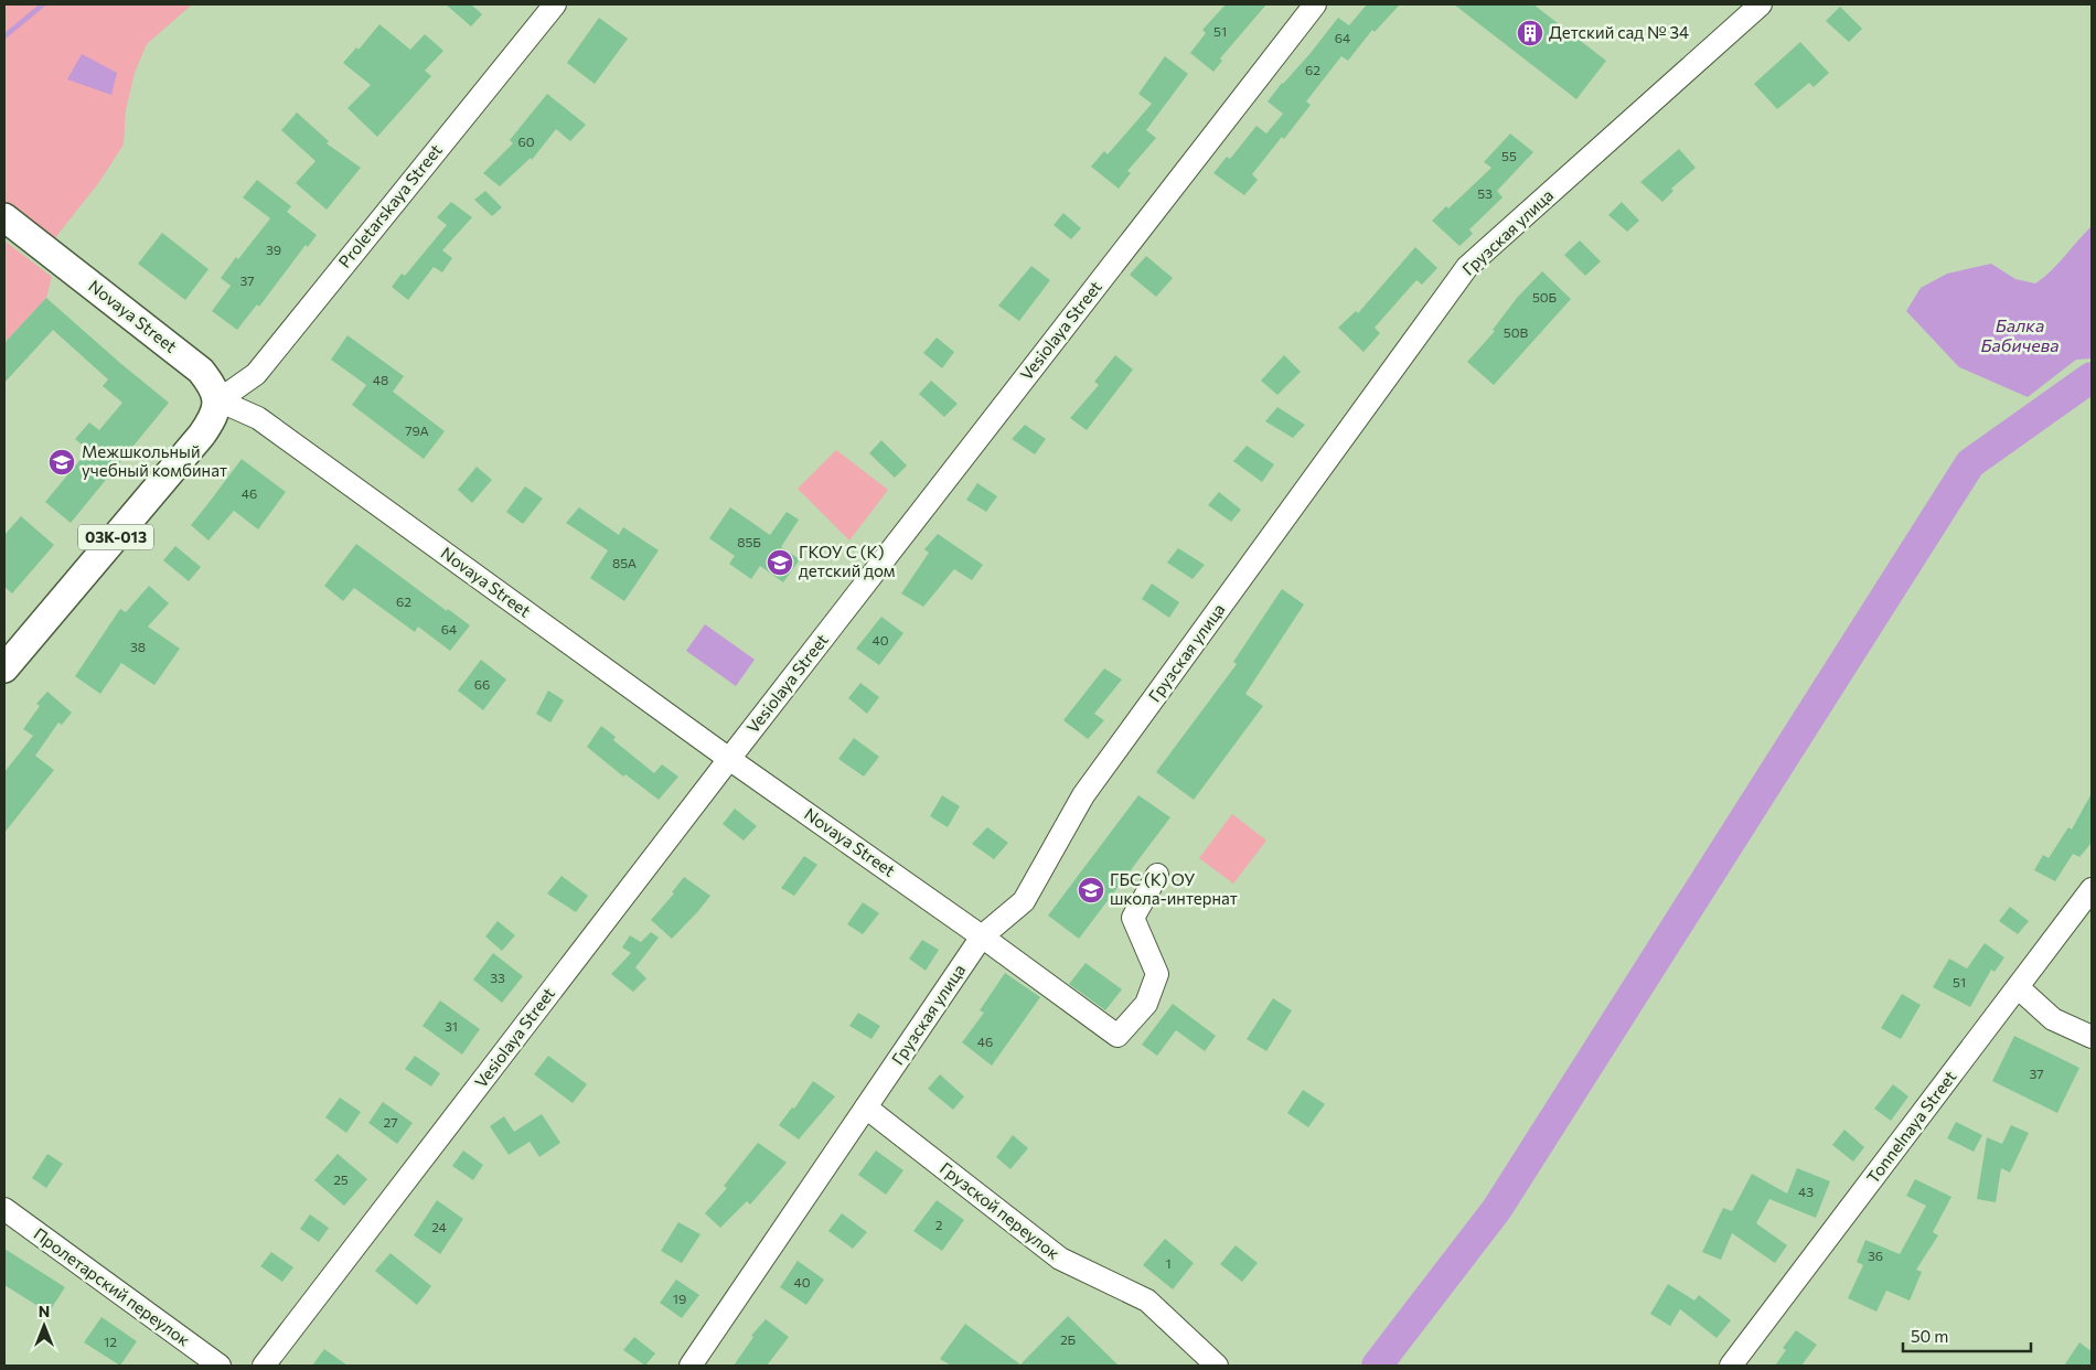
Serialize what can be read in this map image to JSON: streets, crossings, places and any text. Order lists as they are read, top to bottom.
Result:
{
  "streets": {
    "main road": ["Novaya Street", "03К-013"],
    "street": [
      "Proletarskaya Street",
      "Грузская улица",
      "Vesiolaya Street",
      "Tonnelnaya Street",
      "Грузской переулок",
      "Пролетарский переулок"
    ]
  },
  "crossings": [
    ["Proletarskaya Street", "Novaya Street"],
    ["Proletarskaya Street", "03К-013"],
    ["Грузская улица", "Novaya Street"],
    ["Грузская улица", "Грузской переулок"],
    ["Novaya Street", "Vesiolaya Street"],
    ["Novaya Street", "03К-013"]
  ],
  "water": ["Балка Бабичева"],
  "places": {
    "building": ["Детский сад № 34"],
    "school or university": ["Межшкольный учебный комбинат", "ГКОУ С (К) детский дом", "ГБС (К) ОУ школа-интернат"]
  },
  "house_numbers": [
    "51",
    "64",
    "62",
    "60",
    "55",
    "53",
    "39",
    "37",
    "50Б",
    "50В",
    "48",
    "79А",
    "46",
    "85Б",
    "85А",
    "62",
    "64",
    "40",
    "38",
    "66",
    "33",
    "51",
    "31",
    "46",
    "37",
    "27",
    "25",
    "43",
    "2",
    "24",
    "36",
    "1",
    "40",
    "19",
    "2Б",
    "12"
  ],
  "scale_bar": "50 m",
  "north": "top"
}
